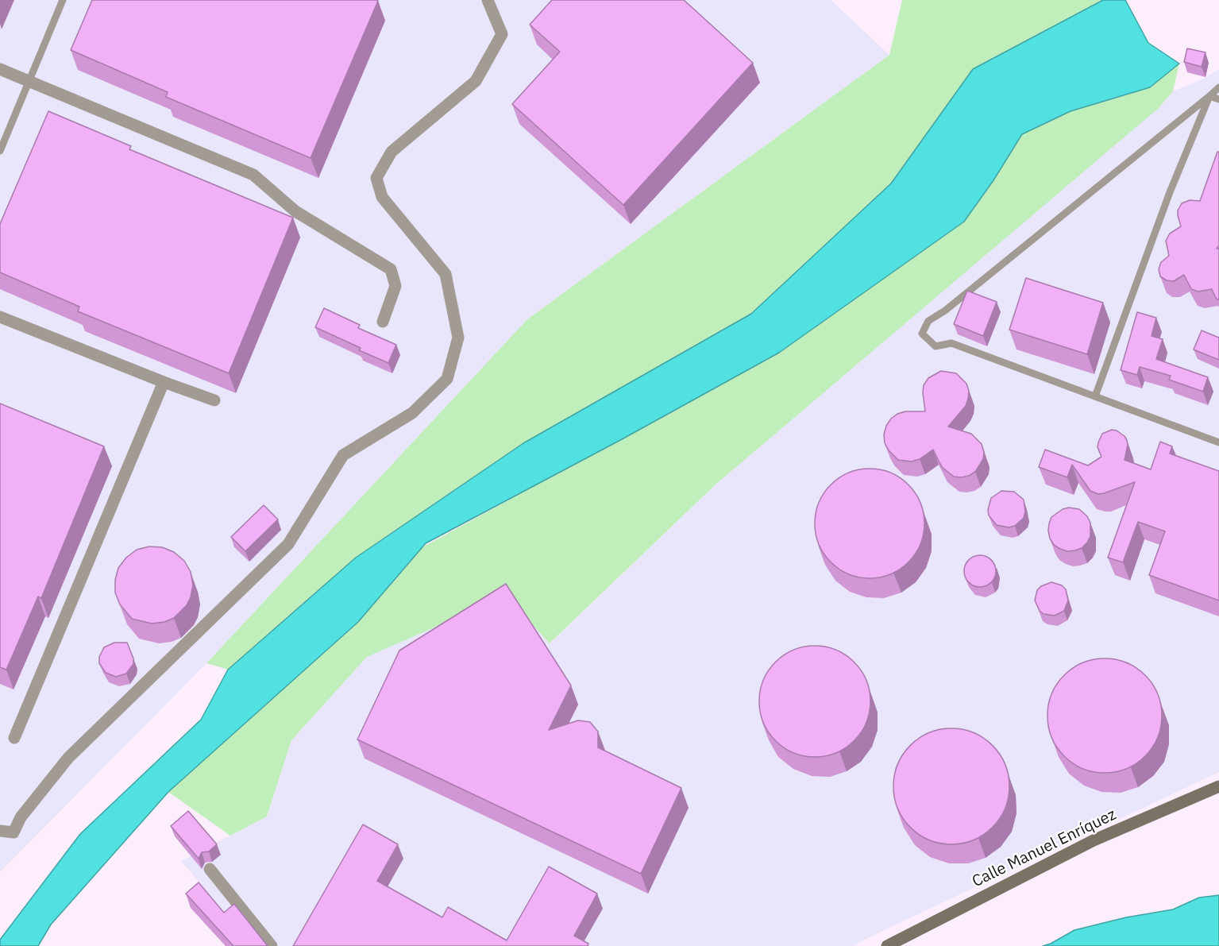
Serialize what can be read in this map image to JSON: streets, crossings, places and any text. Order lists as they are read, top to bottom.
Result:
{
  "streets": {
    "street": ["Calle Manuel Enríquez"]
  }
}
